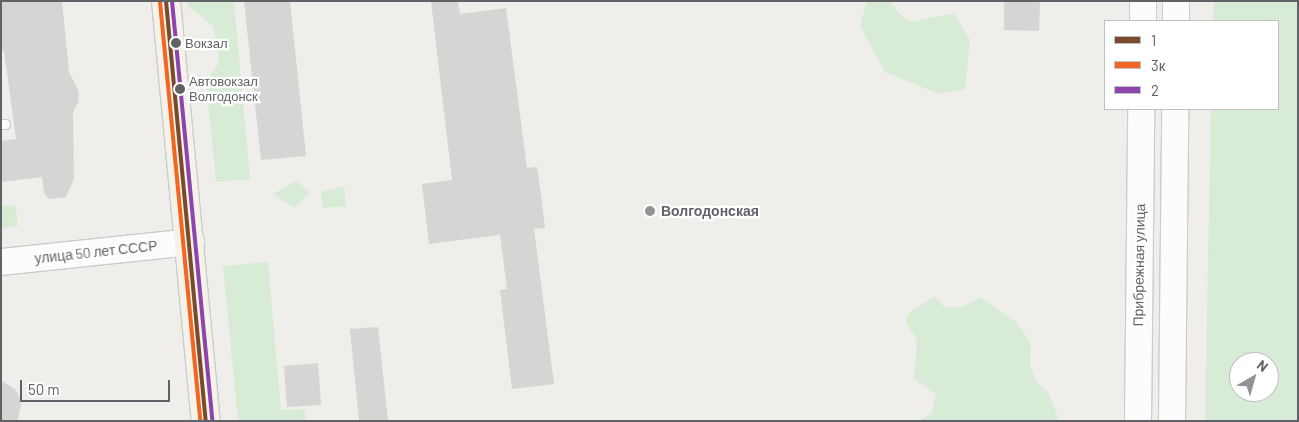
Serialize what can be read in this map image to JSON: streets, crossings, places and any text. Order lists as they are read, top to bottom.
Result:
{
  "streets": {
    "main road": ["улица 50 лет СССР", "Прибрежная улица"]
  },
  "places": ["Вокзал", "Автовокзал Волгодонск", "Волгодонская"],
  "lines": ["transit line 1", "transit line 2", "transit line 3к"],
  "legend": ["1", "3к", "2"],
  "scale_bar": "50 m",
  "north": "top right"
}
